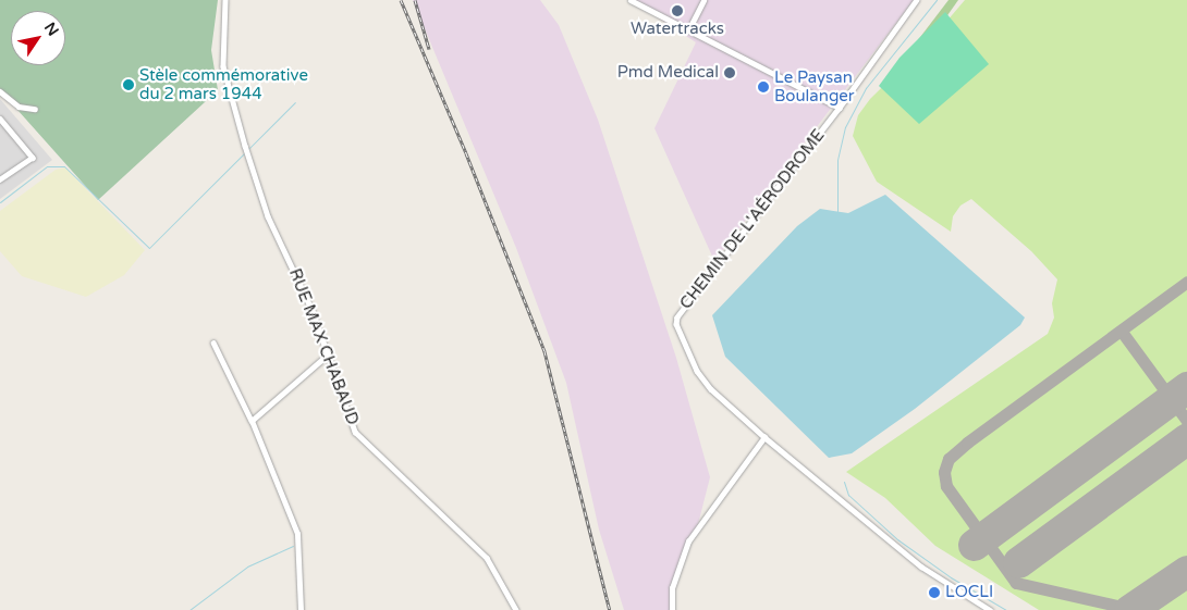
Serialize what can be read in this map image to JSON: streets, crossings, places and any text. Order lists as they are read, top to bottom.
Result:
{
  "streets": {
    "street": ["CHEMIN DE L'AÉRODROME", "RUE MAX CHABAUD"]
  },
  "places": [
    "Watertracks",
    "Pmd Medical",
    "Stèle commémorative du 2 mars 1944",
    "Le Paysan Boulanger",
    "LOCLI"
  ],
  "north": "top right"
}
